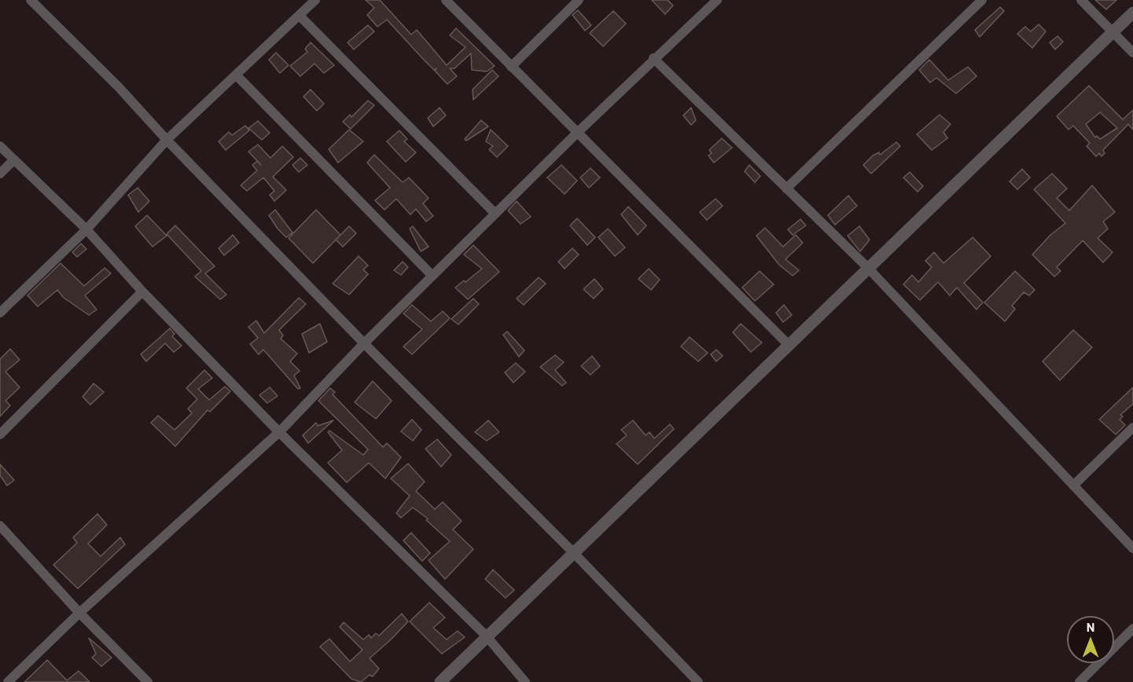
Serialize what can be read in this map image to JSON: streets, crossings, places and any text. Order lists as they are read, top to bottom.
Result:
{
  "north": "top"
}
